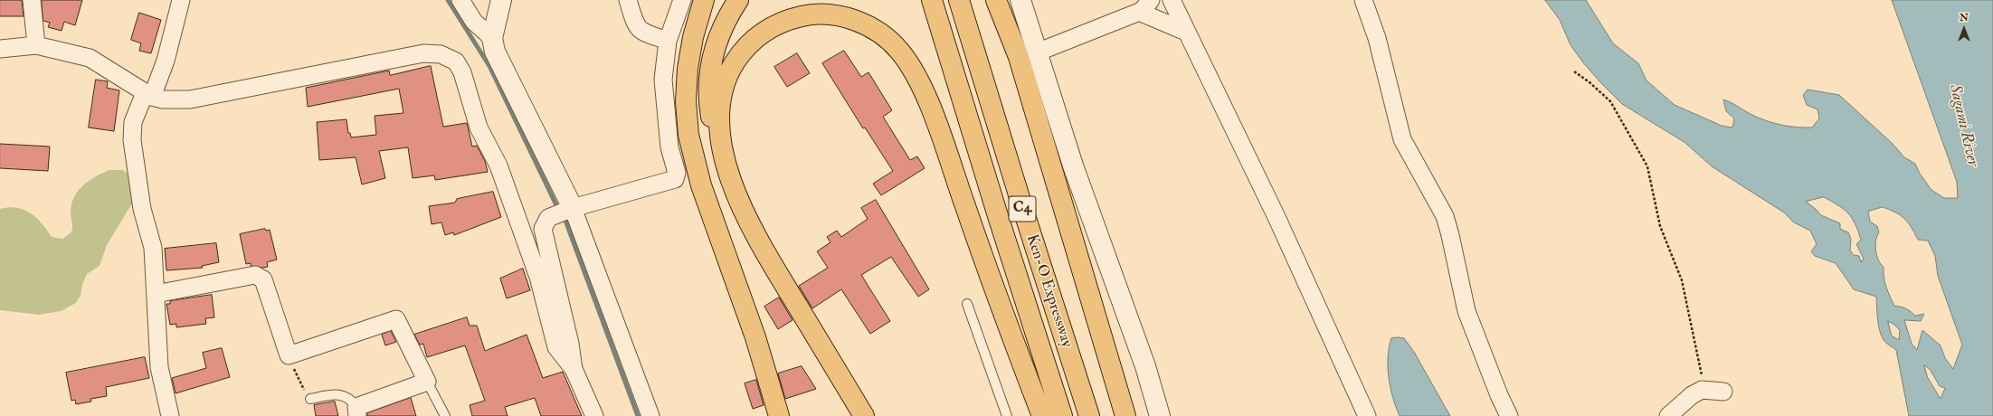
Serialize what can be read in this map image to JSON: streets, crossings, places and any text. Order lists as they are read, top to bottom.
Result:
{
  "streets": {
    "highway": ["C4", "Ken-O Expressway"]
  },
  "water": ["Sagami River"],
  "north": "top"
}
